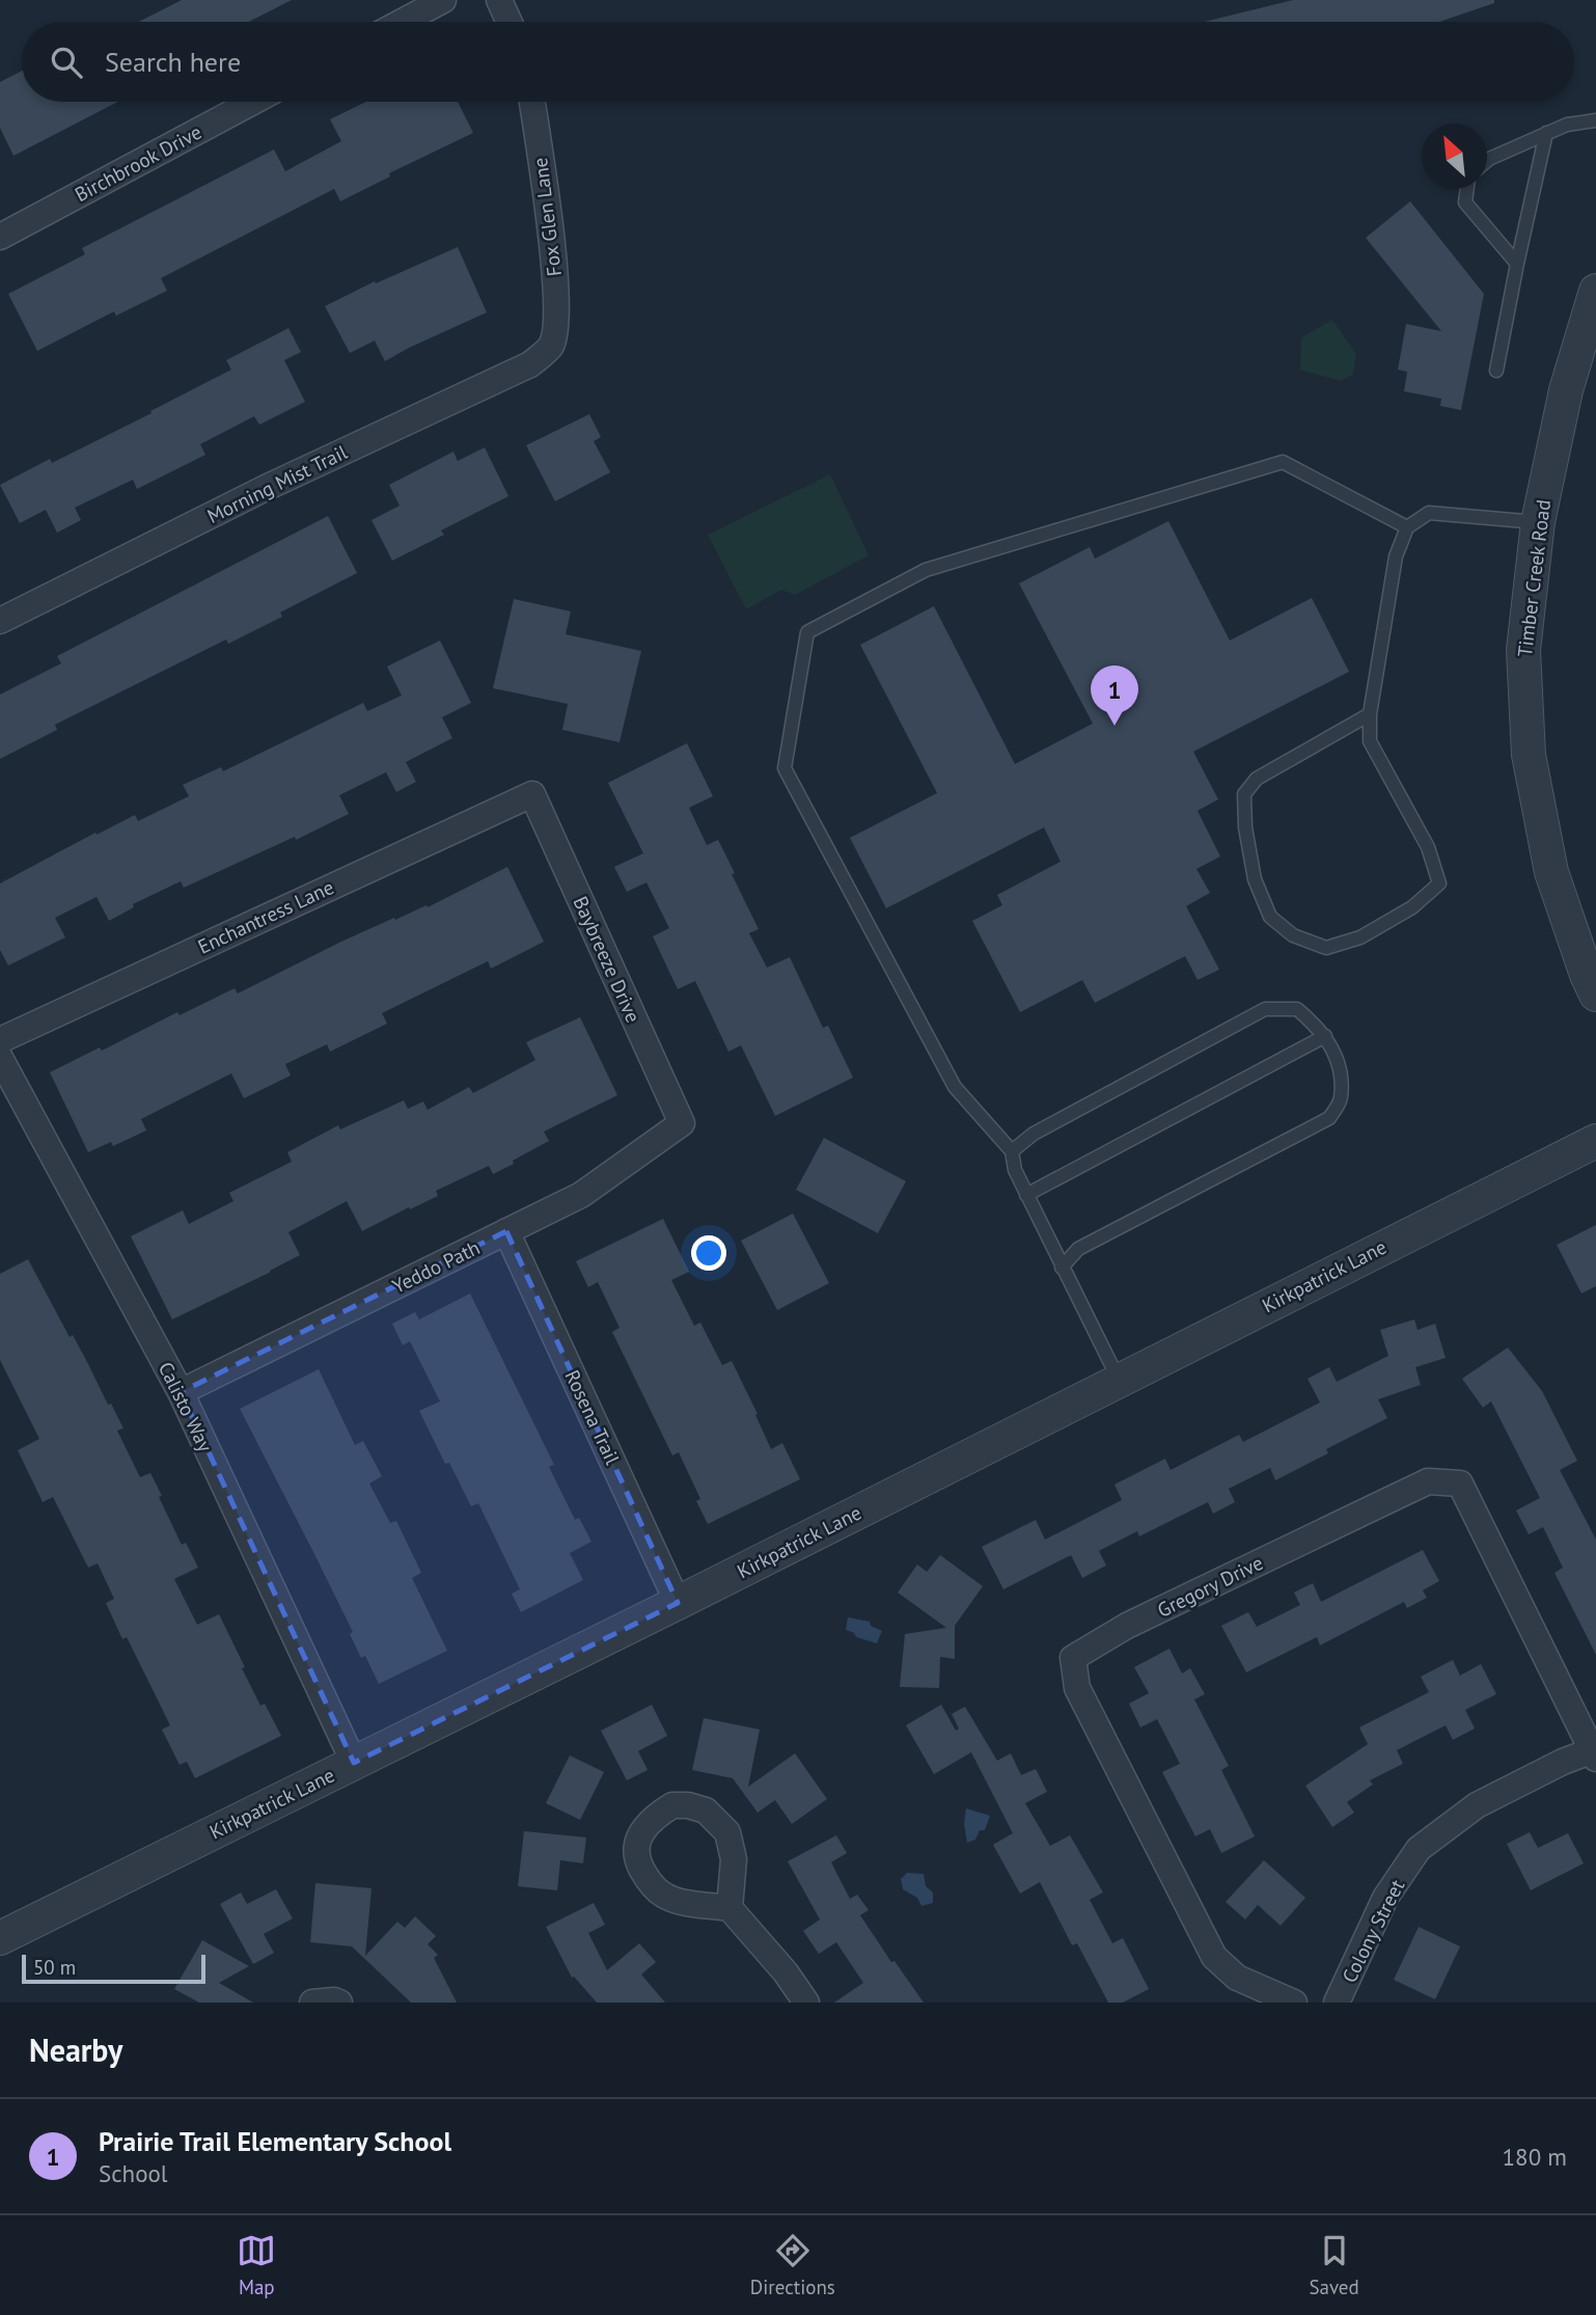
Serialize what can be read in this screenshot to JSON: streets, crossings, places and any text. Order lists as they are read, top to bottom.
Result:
{
  "streets": {
    "street": [
      "Birchbrook Drive",
      "Fox Glen Lane",
      "Morning Mist Trail",
      "Timber Creek Road",
      "Enchantress Lane",
      "Baybreeze Drive",
      "Yeddo Path",
      "Kirkpatrick Lane",
      "Calisto Way",
      "Rosena Trail",
      "Gregory Drive",
      "Colony Street"
    ]
  },
  "crossings": [
    ["Fox Glen Lane", "Morning Mist Trail"],
    ["Enchantress Lane", "Baybreeze Drive"],
    ["Baybreeze Drive", "Yeddo Path"],
    ["Yeddo Path", "Calisto Way"],
    ["Yeddo Path", "Rosena Trail"],
    ["Kirkpatrick Lane", "Calisto Way"],
    ["Kirkpatrick Lane", "Rosena Trail"],
    ["Gregory Drive", "Colony Street"]
  ],
  "scale_bar": "50 m",
  "north": "top left",
  "page": {
    "search": "Search here",
    "pins": "1",
    "scale": "50 m",
    "heading": "Nearby",
    "list": [
      {
        "mark": "1",
        "name": "Prairie Trail Elementary School",
        "note": "School",
        "value": "180 m"
      }
    ],
    "nav": ["Map", "Directions", "Saved"]
  }
}
